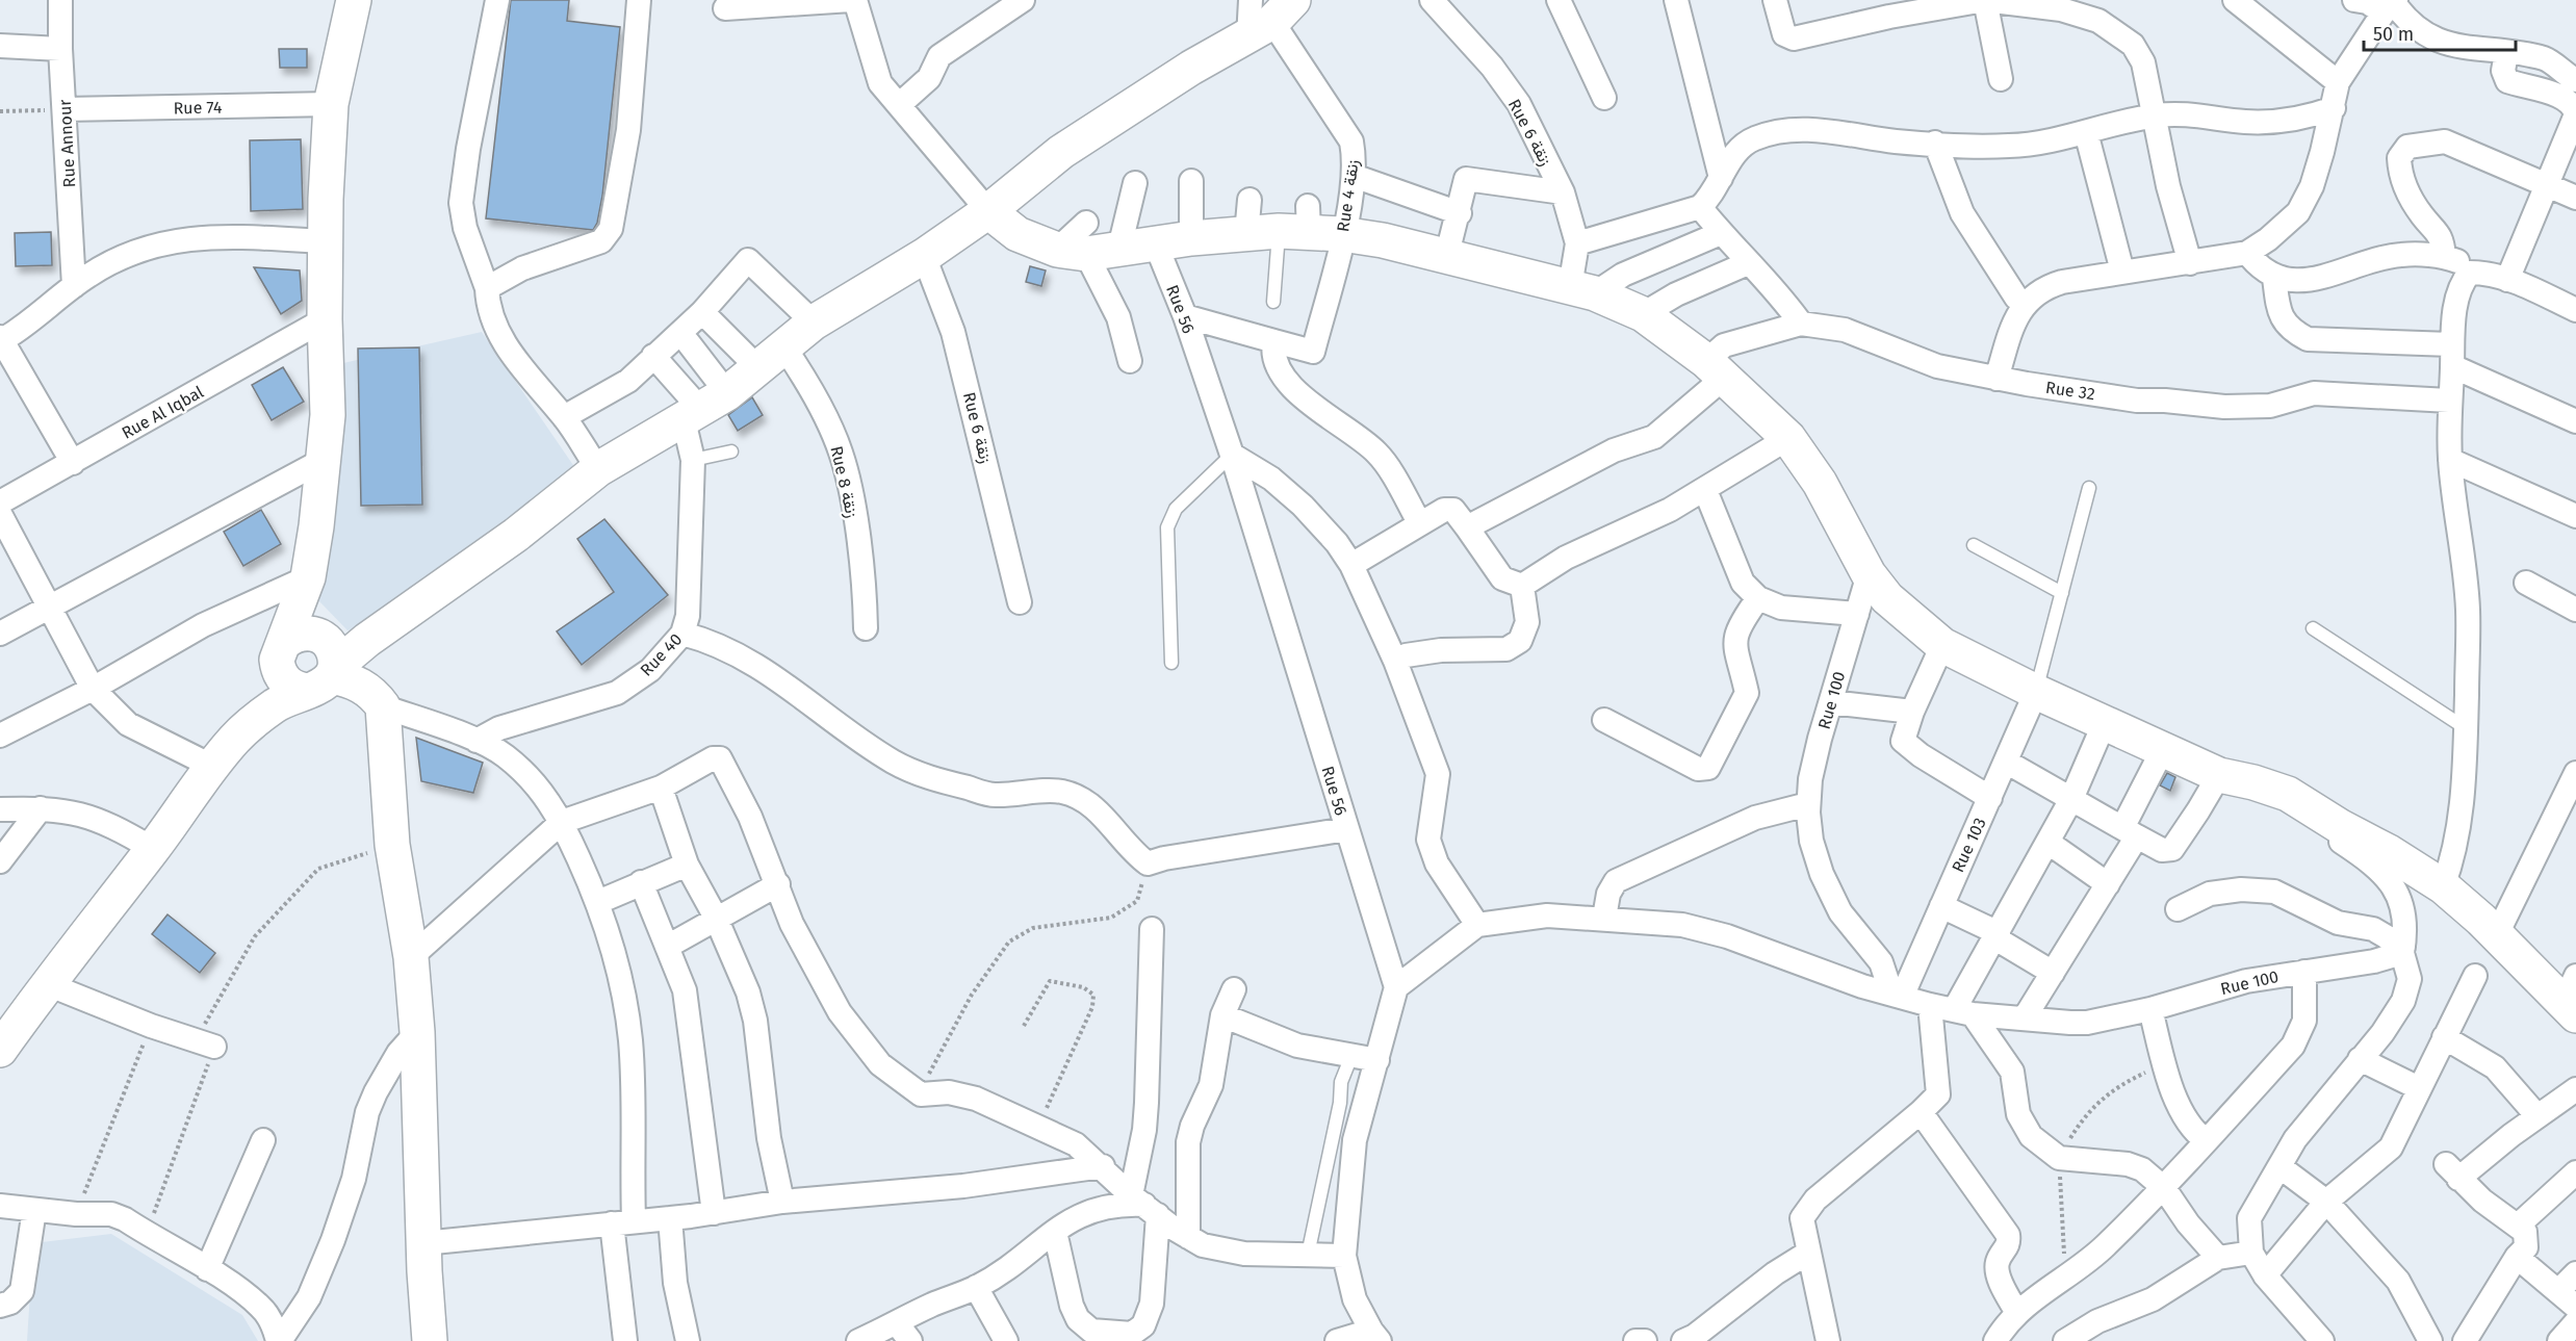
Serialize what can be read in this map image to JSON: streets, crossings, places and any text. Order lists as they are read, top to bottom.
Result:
{
  "streets": {
    "street": [
      "Rue 74",
      "Rue 6 زنقة",
      "Rue Annour",
      "Rue 4 زنقة",
      "Rue 56",
      "Rue 32",
      "Rue Al Iqbal",
      "Rue 8 زنقة",
      "Rue 40",
      "Rue 100",
      "Rue 103"
    ]
  },
  "crossings": [
    ["Rue 74", "Rue Annour"],
    ["Rue 100", "Rue 103"]
  ],
  "scale_bar": "50 m"
}
